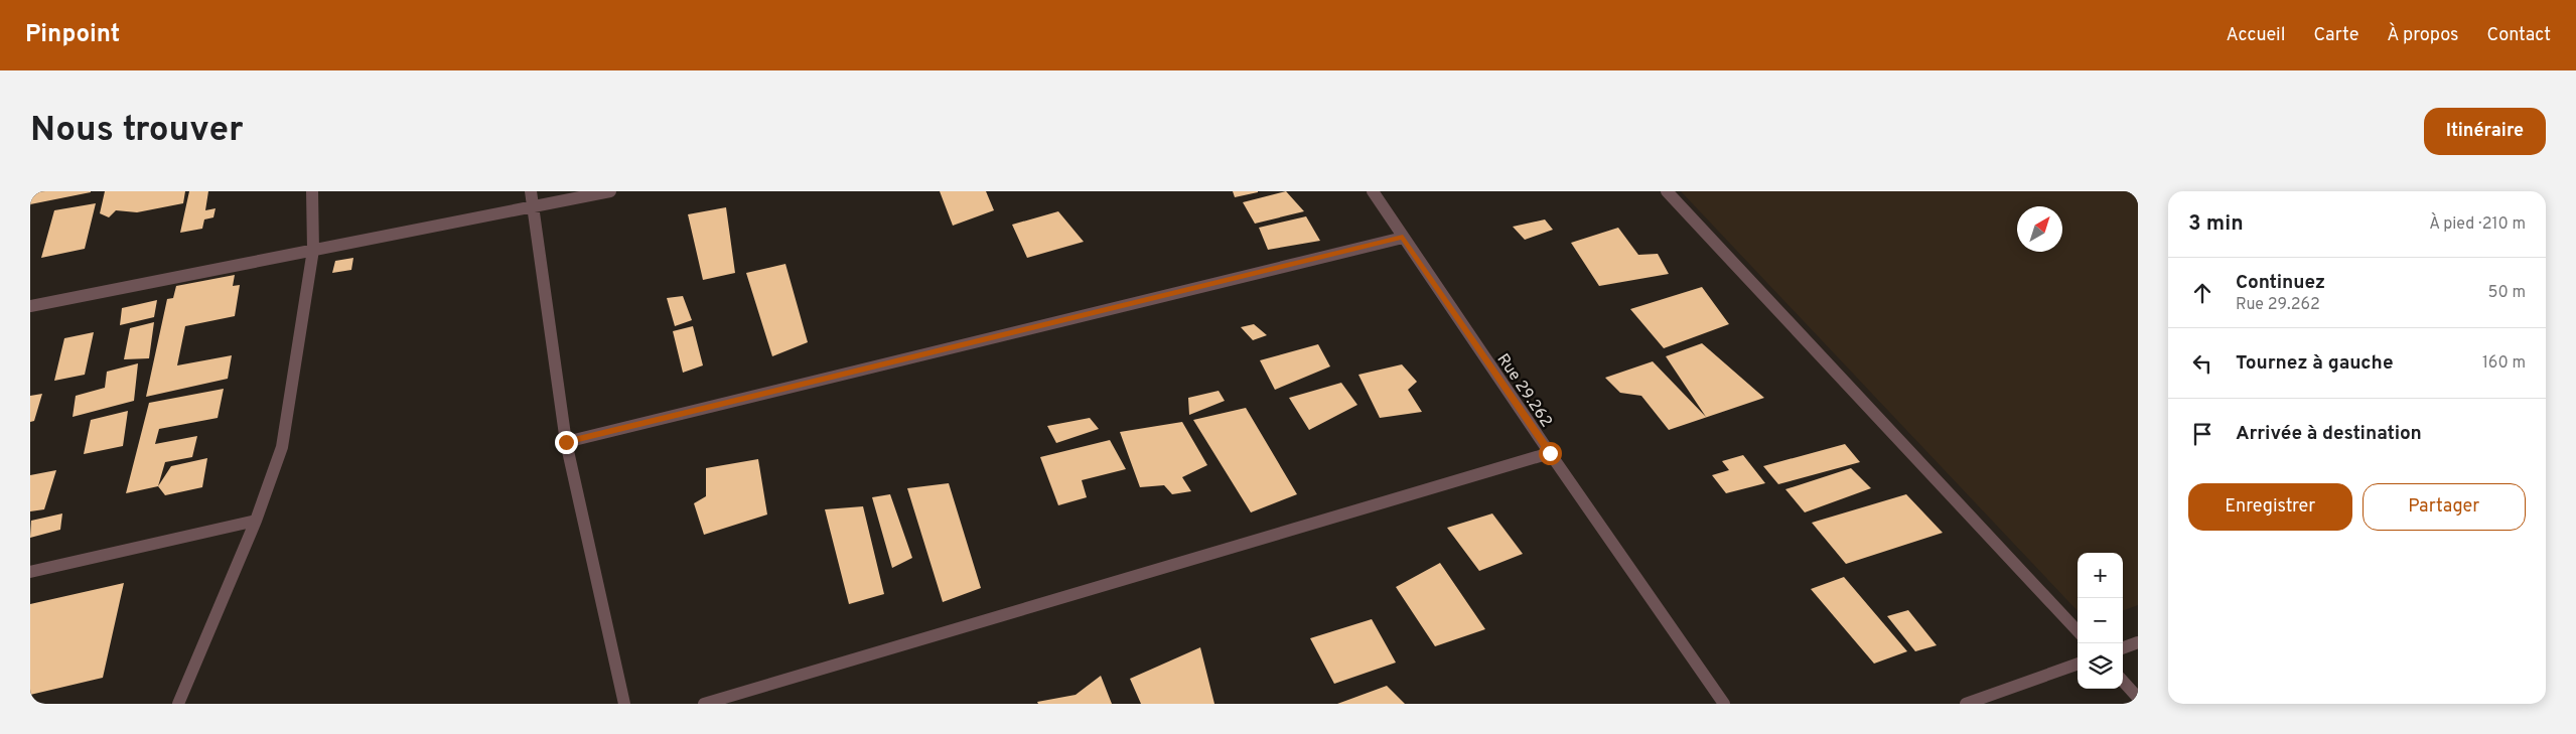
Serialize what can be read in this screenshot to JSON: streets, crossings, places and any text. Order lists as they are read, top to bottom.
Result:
{
  "streets": {
    "street": ["Rue 29.262"]
  },
  "north": "top right",
  "page": {
    "header": "Pinpoint",
    "nav": [
      "Accueil",
      "Carte",
      "À propos",
      "Contact"
    ],
    "buttons": [
      "Itinéraire",
      ["Enregistrer", "Partager"]
    ],
    "title": "Nous trouver",
    "heading": ["3 min", "À pied · 210 m"],
    "list": [
      ["Continuez", "Rue 29.262", "50 m"],
      ["Tournez à gauche", "160 m"],
      "Arrivée à destination"
    ],
    "map_buttons": ["+", "−"]
  }
}
